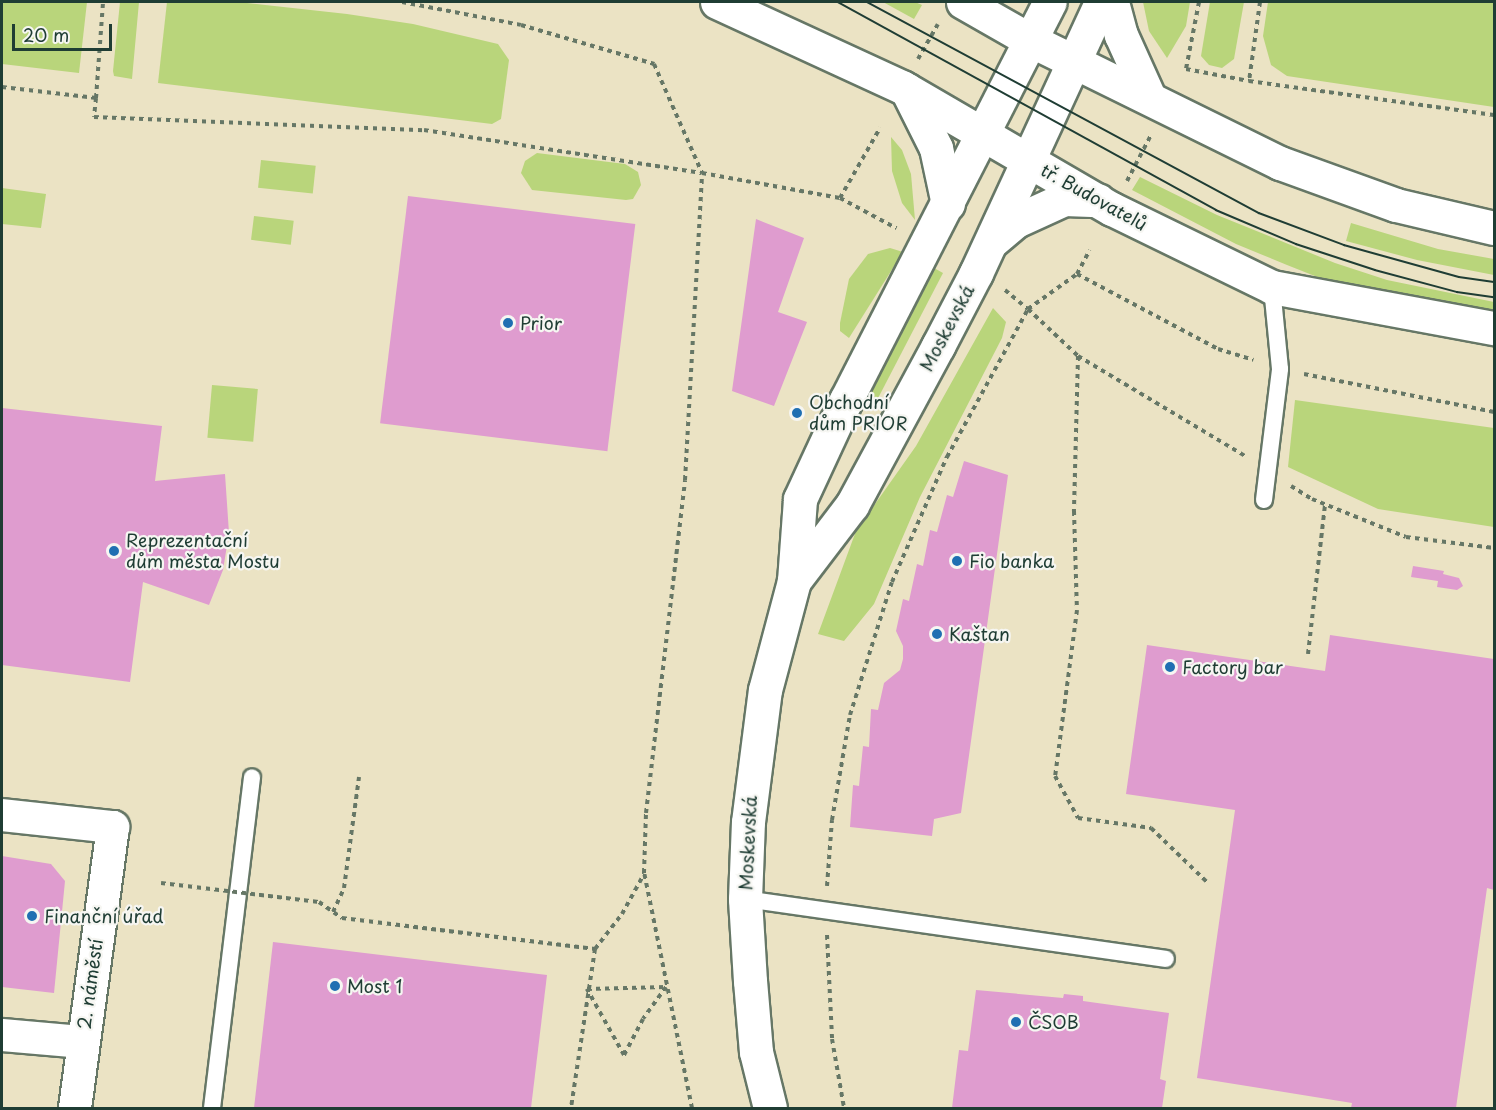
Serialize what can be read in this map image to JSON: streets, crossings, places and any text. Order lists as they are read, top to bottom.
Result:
{
  "streets": {
    "street": ["tř. Budovatelů", "Moskevská", "2. náměstí"]
  },
  "crossings": [
    ["tř. Budovatelů", "Moskevská"]
  ],
  "places": [
    "Prior",
    "Obchodní dům PRIOR",
    "Reprezentační dům města Mostu",
    "Fio banka",
    "Kaštan",
    "Factory bar",
    "Finanční úřad",
    "Most 1",
    "ČSOB"
  ],
  "scale_bar": "20 m"
}
